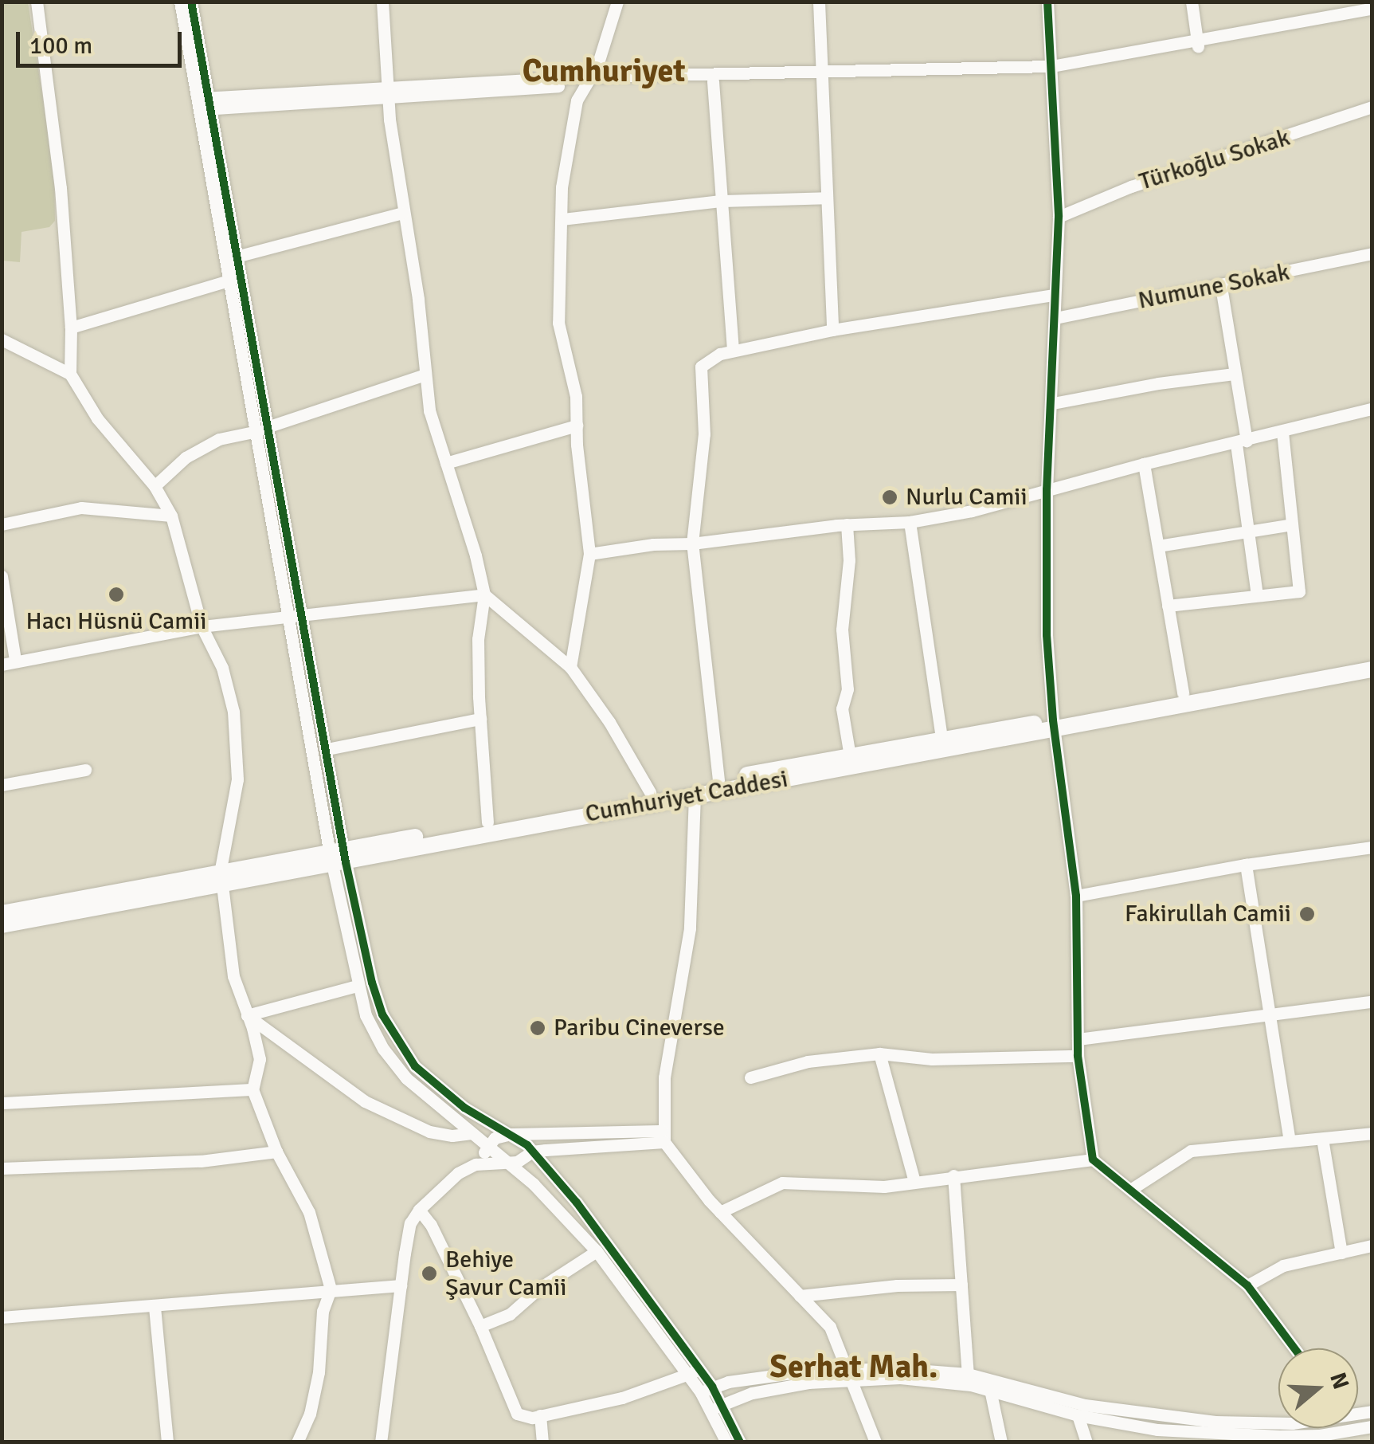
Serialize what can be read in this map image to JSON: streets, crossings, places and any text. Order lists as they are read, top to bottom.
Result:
{
  "streets": {
    "main road": ["Cumhuriyet Caddesi"],
    "street": ["Türkoğlu Sokak", "Numune Sokak"]
  },
  "districts": ["Cumhuriyet", "Serhat Mah."],
  "places": [
    "Nurlu Camii",
    "Hacı Hüsnü Camii",
    "Fakirullah Camii",
    "Paribu Cineverse",
    "Behiye Şavur Camii"
  ],
  "scale_bar": "100 m",
  "north": "right"
}
